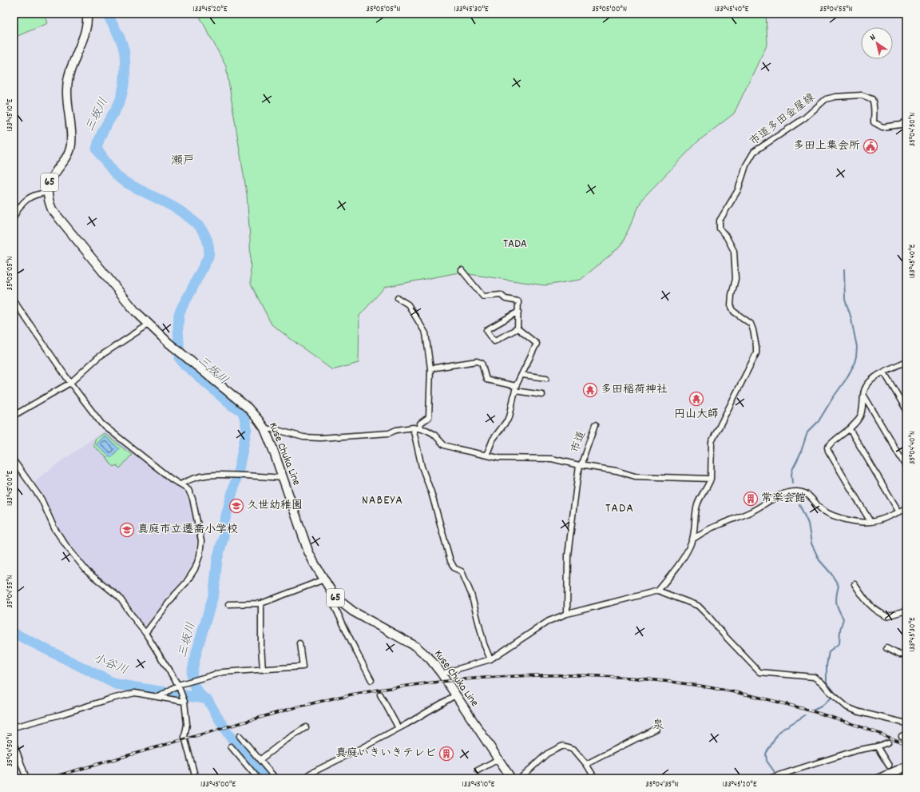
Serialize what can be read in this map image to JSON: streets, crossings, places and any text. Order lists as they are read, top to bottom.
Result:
{
  "streets": {
    "main road": ["65", "Kuse Chuka Line"],
    "street": ["市道多田金屋線", "市道"]
  },
  "crossings": [
    ["65", "Kuse Chuka Line"]
  ],
  "districts": [
    "瀬戸",
    "TADA",
    "NABEYA",
    "TADA",
    "泉"
  ],
  "water": ["三坂川", "小谷川"],
  "places": {
    "public building": ["多田上集会所"],
    "temple": ["多田稲荷神社", "円山大師"],
    "building": ["常楽会館", "真庭いきいきテレビ"],
    "school or university": ["久世幼稚園", "真庭市立遷喬小学校"]
  },
  "north": "top left",
  "coordinates": [
    "133°45'20\"E",
    "35°05'05\"N",
    "133°45'30\"E",
    "35°05'00\"N",
    "133°45'40\"E",
    "35°04'55\"N",
    "133°45'10\"E",
    "35°04'50\"N",
    "35°04'40\"N",
    "133°45'00\"E",
    "35°04'35\"N"
  ]
}
